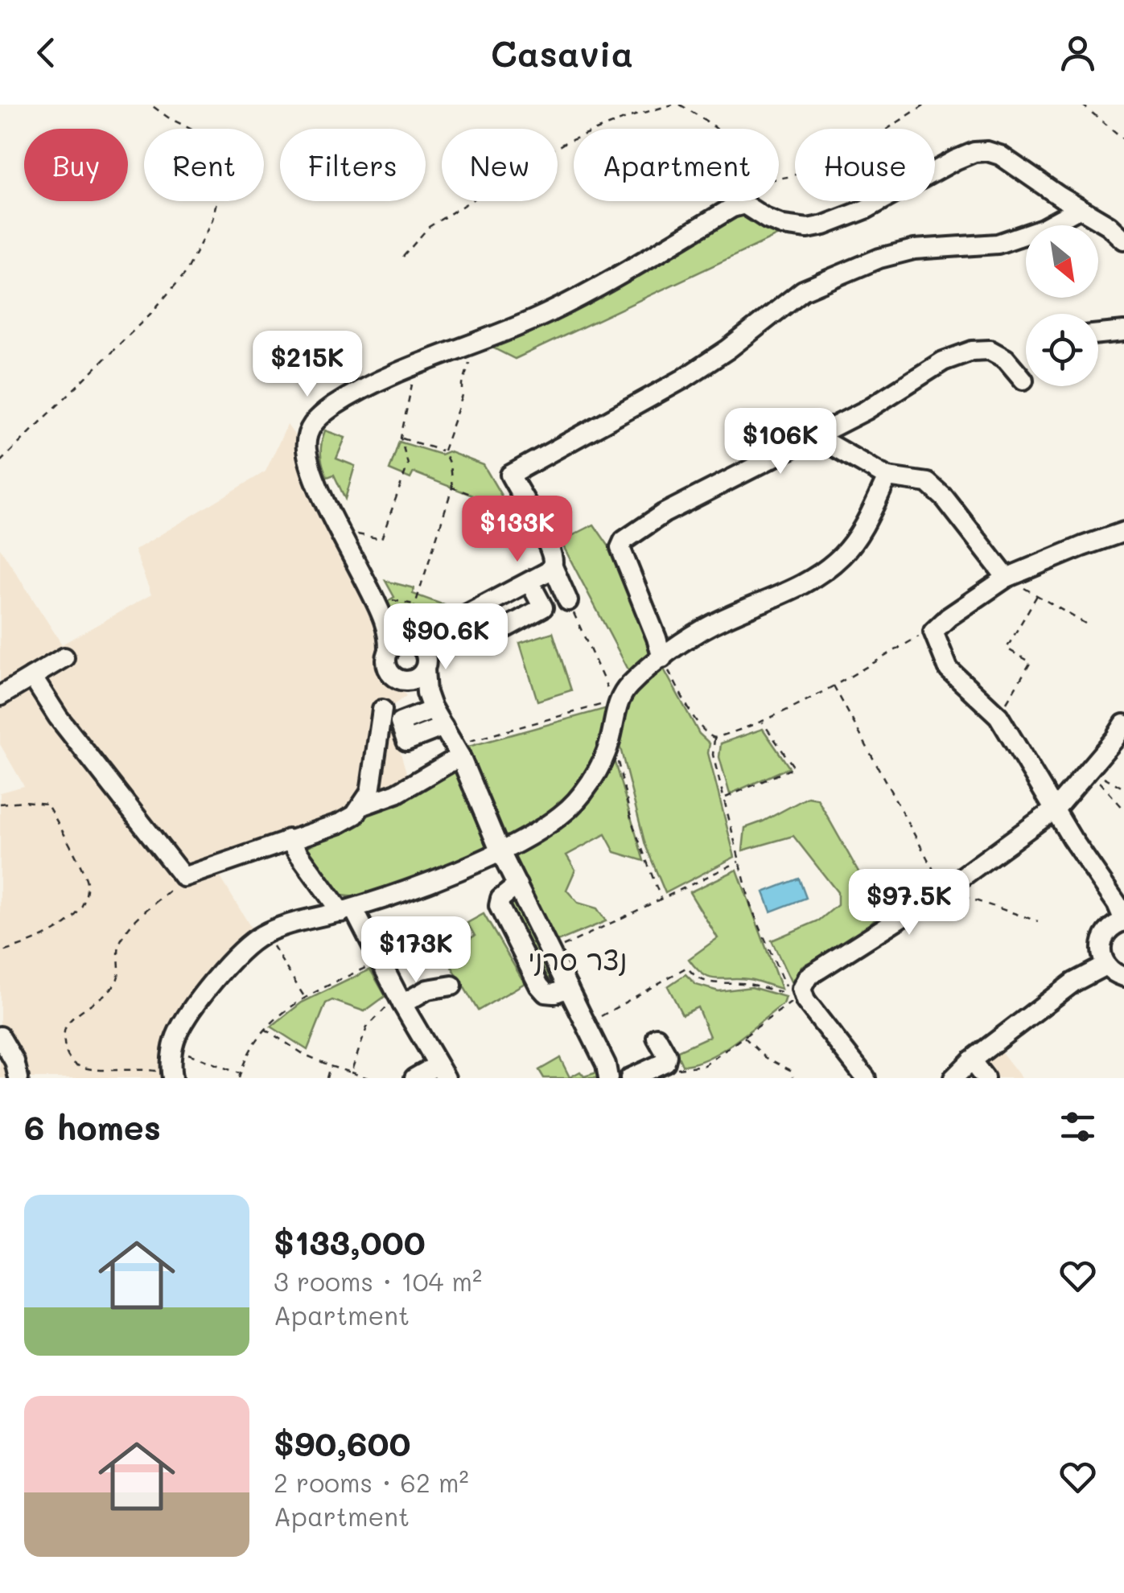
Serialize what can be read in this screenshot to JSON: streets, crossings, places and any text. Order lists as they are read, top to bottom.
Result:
{
  "districts": ["נצר סרני"],
  "north": "bottom right",
  "page": {
    "header": "Casavia",
    "chip": [
      "Buy",
      "Rent",
      "Filters",
      "New",
      "Apartment",
      "House"
    ],
    "price": [
      "$215K",
      "$106K",
      "$133K",
      "$90.6K",
      "$97.5K",
      "$173K"
    ],
    "heading": "6 homes",
    "list": [
      {
        "name": "$133,000",
        "note": "3 rooms · 104 m² · Apartment"
      },
      {
        "name": "$90,600",
        "note": "2 rooms · 62 m² · Apartment"
      }
    ]
  }
}
